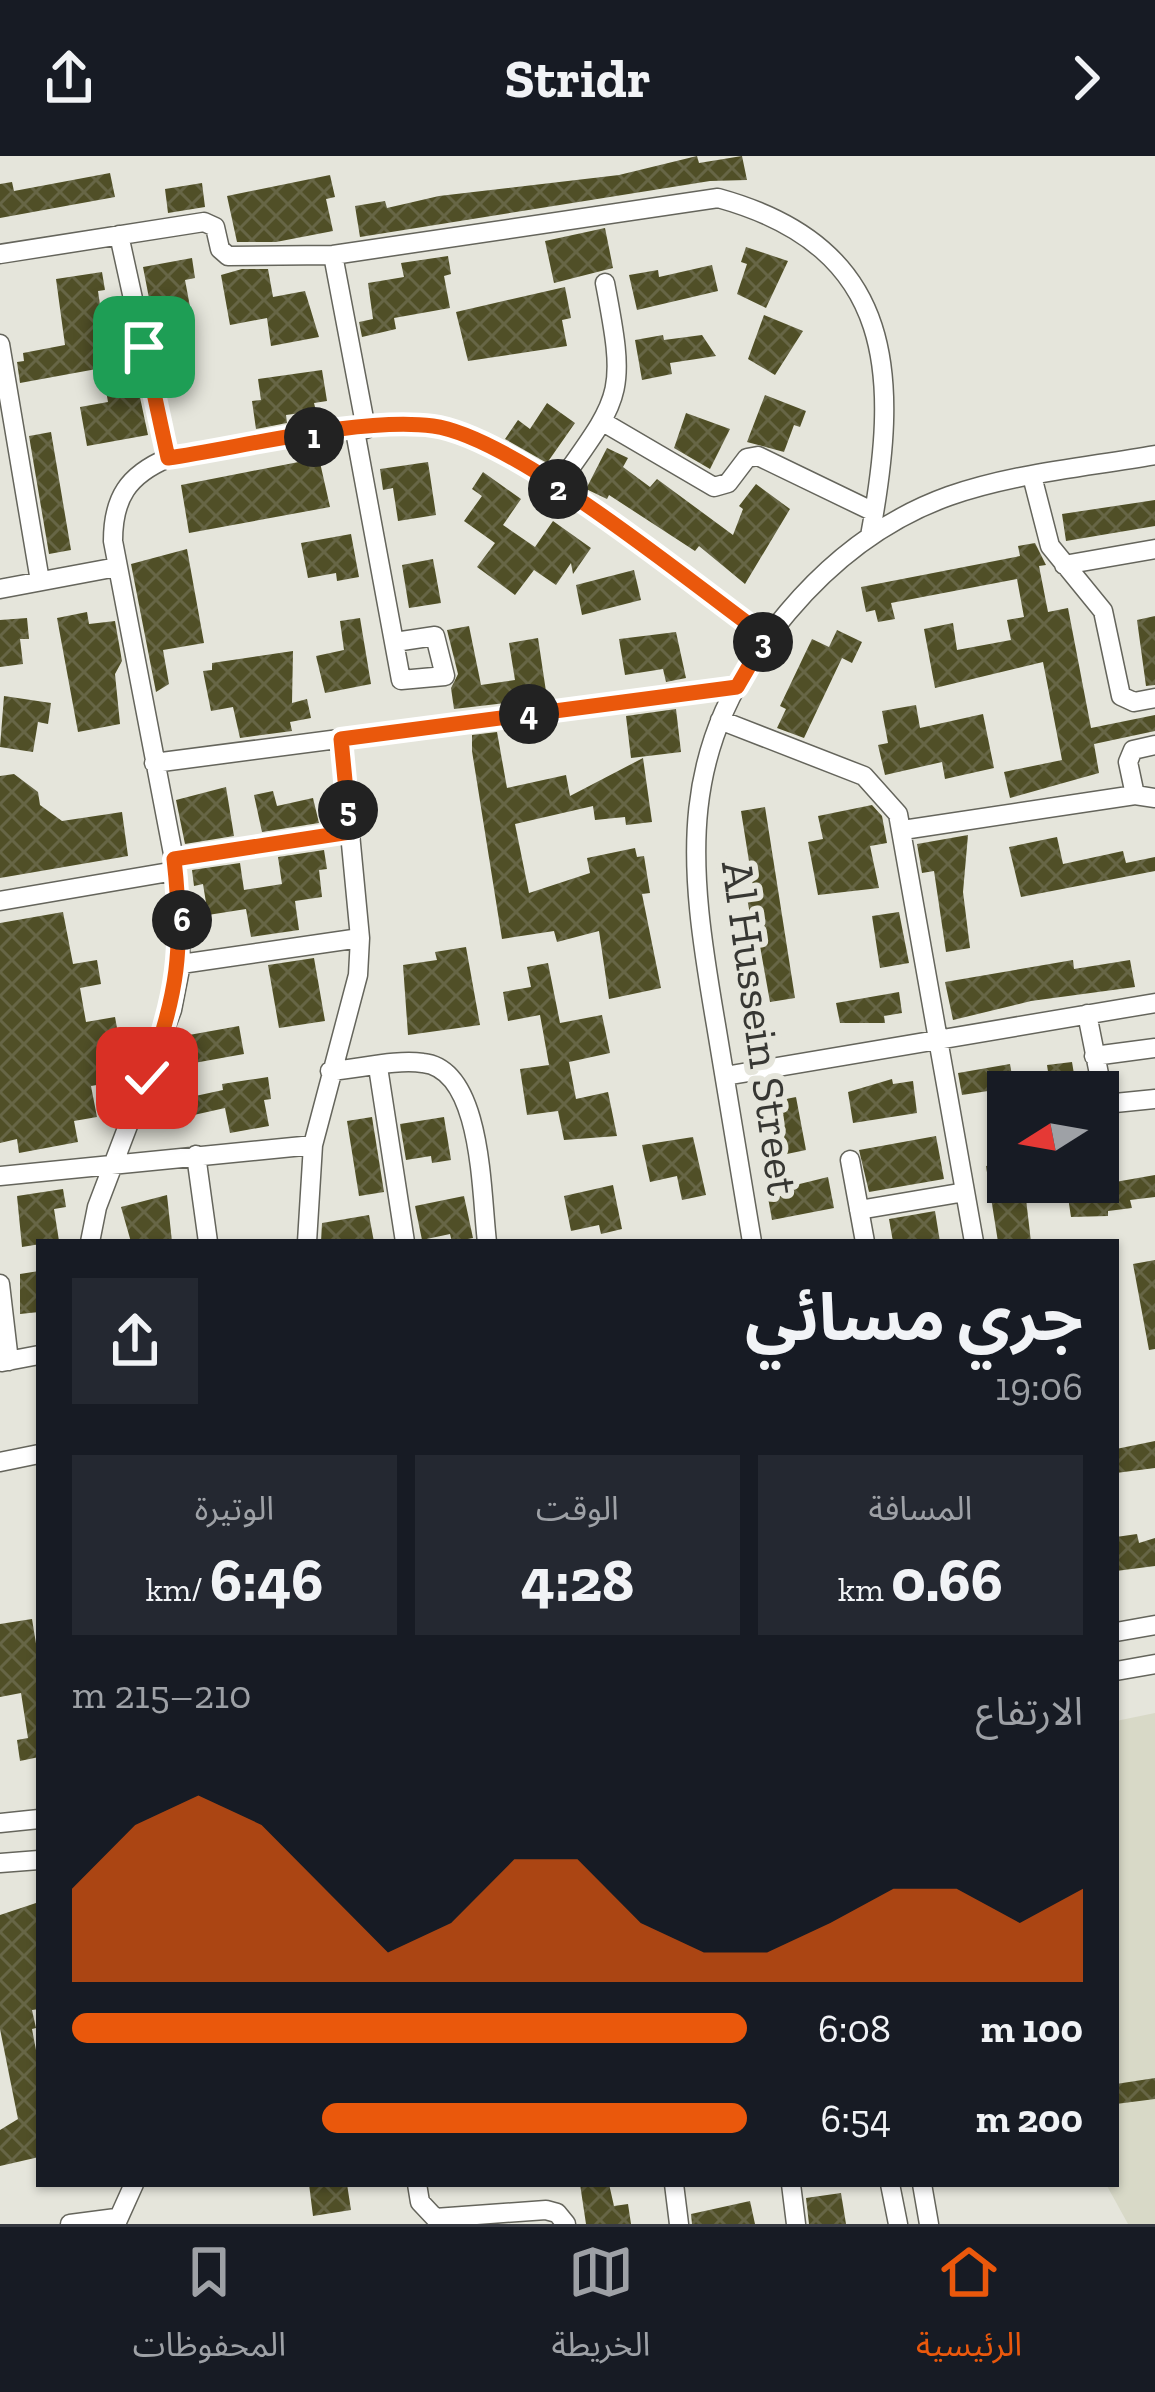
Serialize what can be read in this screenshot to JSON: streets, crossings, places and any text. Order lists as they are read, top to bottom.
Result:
{
  "streets": {
    "street": ["Al Hussein Street"]
  },
  "north": "left",
  "page": {
    "header": "Stridr",
    "pins": [
      "1",
      "2",
      "3",
      "4",
      "5",
      "6"
    ],
    "heading": ["جري مسائي", "19:06"],
    "stats": [
      ["المسافة", "0.66 km"],
      ["الوقت", "4:28"],
      ["الوتيرة", "6:46 /km"]
    ],
    "chart": ["الارتفاع", "210–215 m"],
    "list": [
      {
        "name": "100 m",
        "note": "6:08"
      },
      {
        "name": "200 m",
        "note": "6:54"
      }
    ],
    "tabs": ["الرئيسية", "الخريطة", "المحفوظات"]
  }
}
